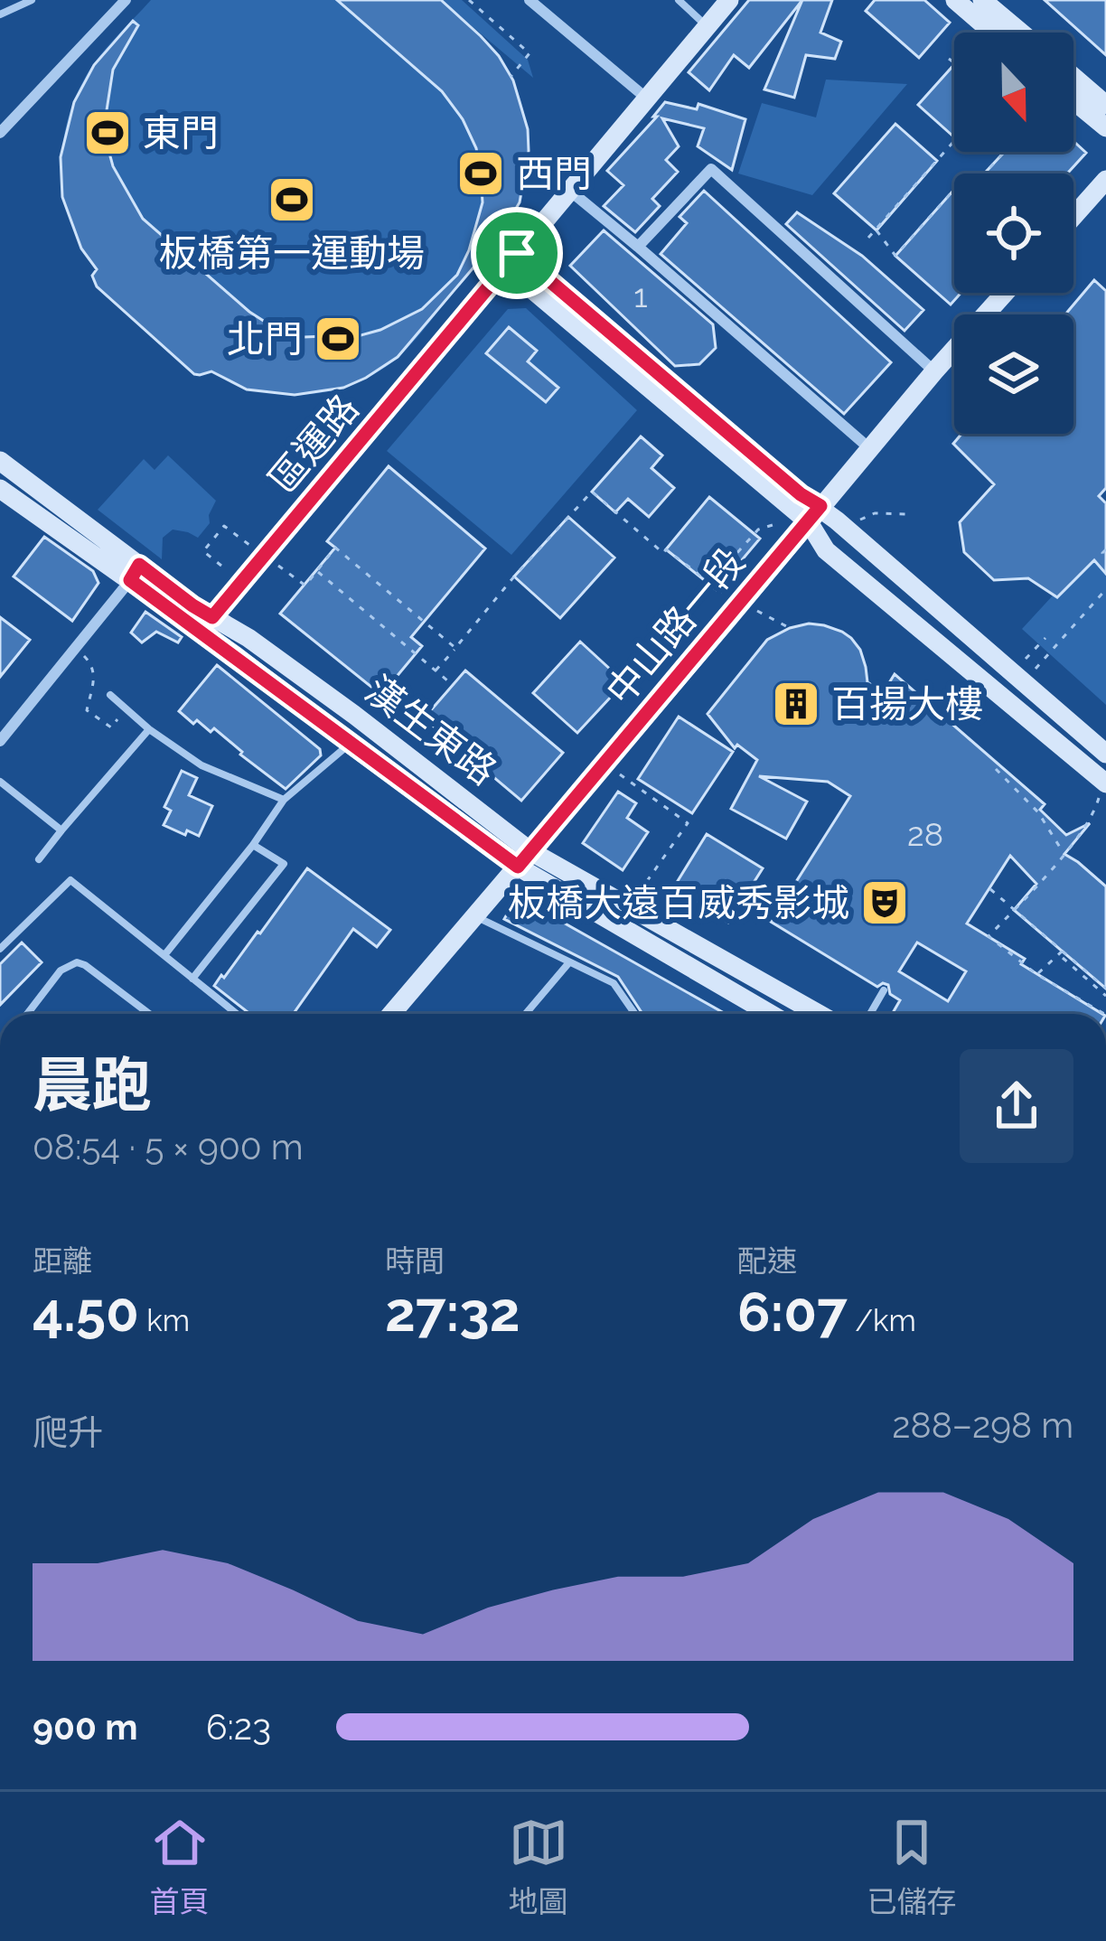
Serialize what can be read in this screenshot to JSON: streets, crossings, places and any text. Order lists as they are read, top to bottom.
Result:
{
  "streets": {
    "street": ["區運路", "中山路一段", "漢生東路"]
  },
  "crossings": [
    ["區運路", "漢生東路"],
    ["中山路一段", "漢生東路"]
  ],
  "places": {
    "sports": [
      "東門",
      "西門",
      "板橋第一運動場",
      "北門"
    ],
    "building": ["百揚大樓"],
    "theatre": ["板橋大遠百威秀影城"]
  },
  "house_numbers": ["1", "28"],
  "north": "bottom",
  "page": {
    "heading": ["晨跑", "08:54 · 5 × 900 m"],
    "stats": [
      ["距離", "4.50 km"],
      ["時間", "27:32"],
      ["配速", "6:07 /km"]
    ],
    "chart": ["爬升", "288–298 m"],
    "list": [
      {
        "name": "900 m",
        "note": "6:23"
      }
    ],
    "tabs": ["首頁", "地圖", "已儲存"]
  }
}
